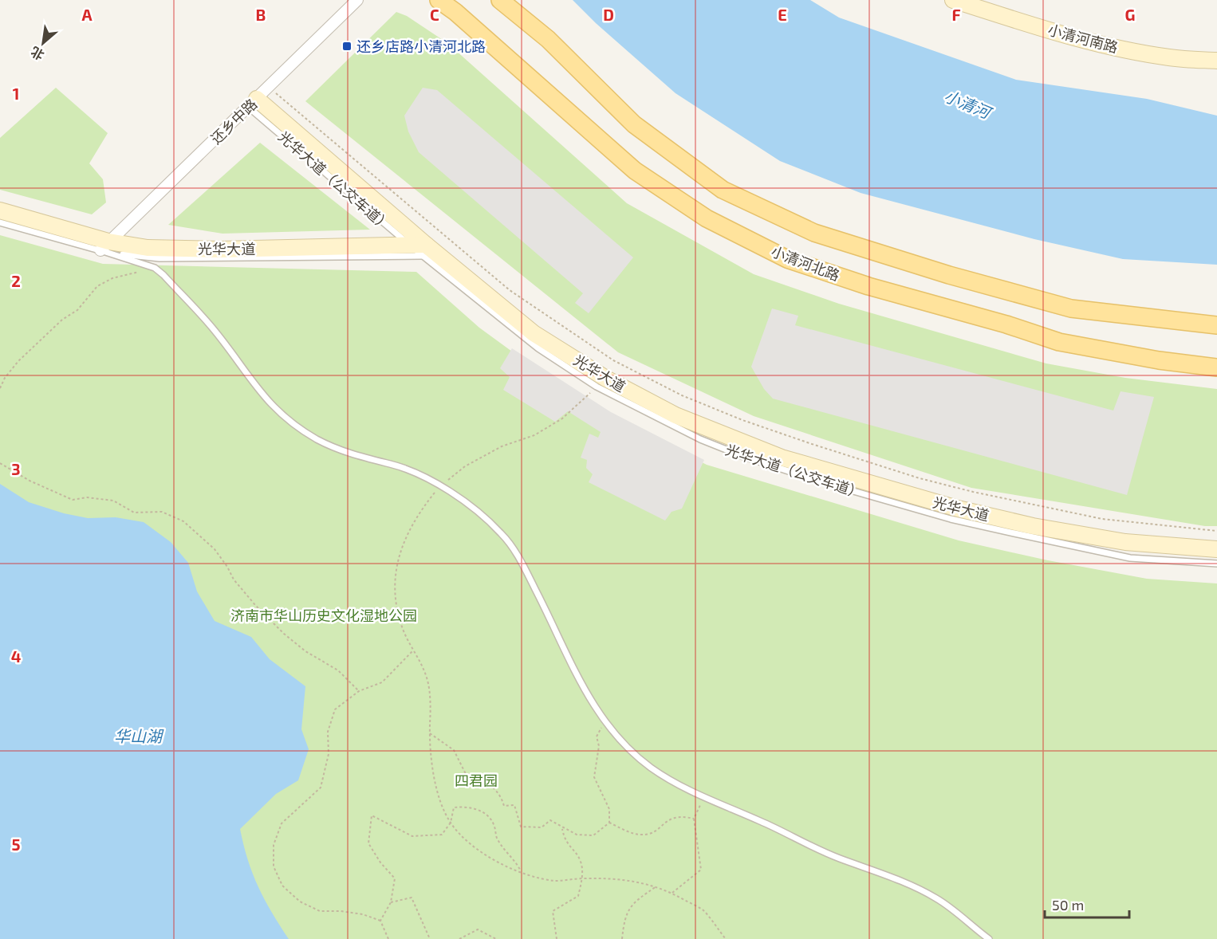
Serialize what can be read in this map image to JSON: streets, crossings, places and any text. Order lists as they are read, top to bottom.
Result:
{
  "streets": {
    "main road": ["小清河南路", "光华大道", "小清河北路"],
    "street": ["还乡中路"],
    "lane": ["光华大道（公交车道）"]
  },
  "crossings": [
    ["还乡中路", "光华大道"],
    ["光华大道（公交车道）", "光华大道"]
  ],
  "water": ["小清河", "华山湖"],
  "parks": ["济南市华山历史文化湿地公园", "四君园"],
  "places": {
    "transit": ["还乡店路小清河北路"]
  },
  "scale_bar": "50 m",
  "north": "bottom left",
  "grid": {
    "columns": [
      "A",
      "B",
      "C",
      "D",
      "E",
      "F",
      "G"
    ],
    "rows": [
      "1",
      "2",
      "3",
      "4",
      "5"
    ]
  }
}
